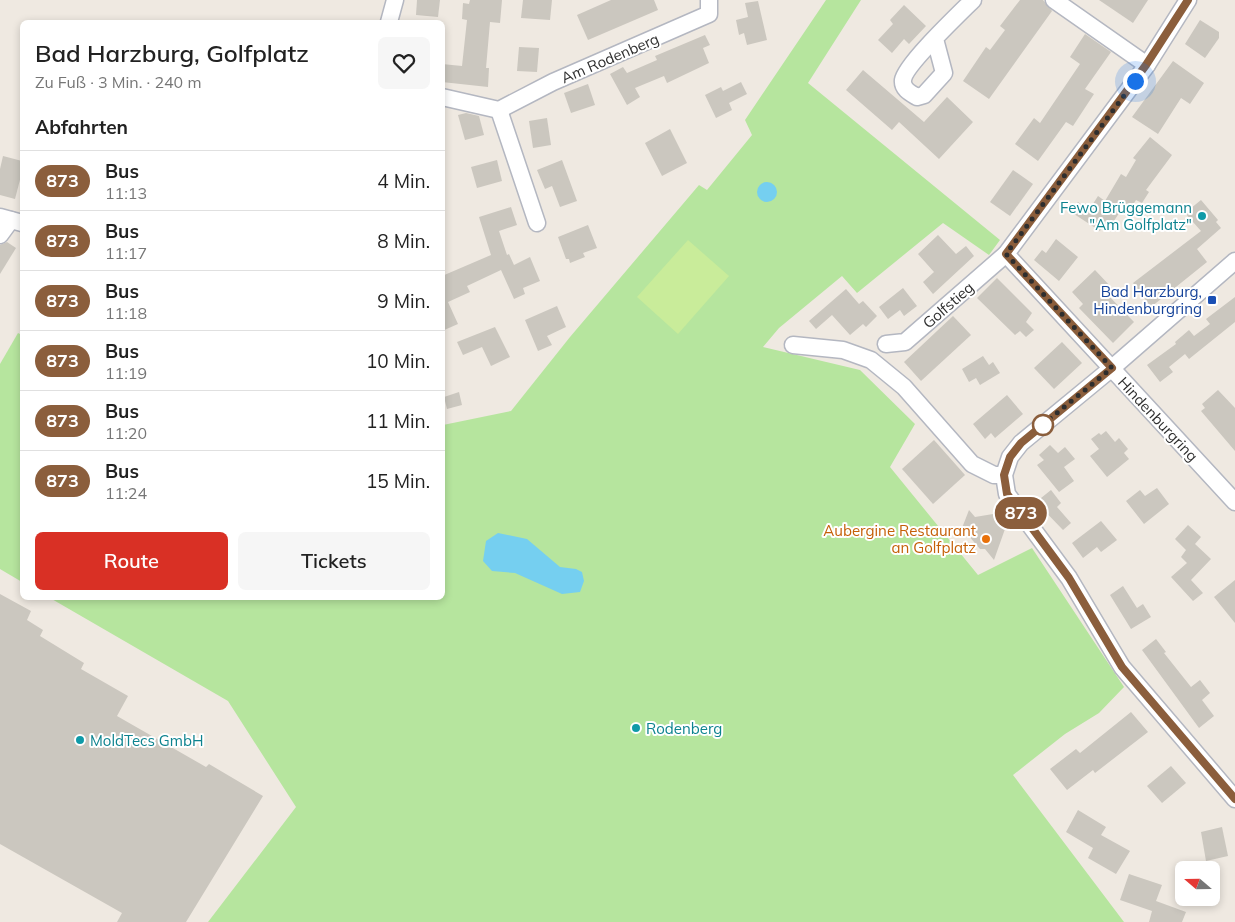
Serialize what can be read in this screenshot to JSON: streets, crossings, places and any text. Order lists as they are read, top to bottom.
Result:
{
  "streets": {
    "street": ["Am Rodenberg", "Golfstieg", "Hindenburgring"]
  },
  "places": {
    "other": [
      "Fewo Brüggemann \"Am Golfplatz\"",
      "Aubergine Restaurant an Golfplatz",
      "Rodenberg",
      "MoldTecs GmbH"
    ],
    "transit": ["Bad Harzburg, Hindenburgring"]
  },
  "lines": ["bus line 873"],
  "north": "left",
  "page": {
    "on_map": "873",
    "heading": [
      ["Bad Harzburg, Golfplatz", "Zu Fuß · 3 Min. · 240 m"],
      "Abfahrten"
    ],
    "list": [
      {
        "mark": "873",
        "name": "Bus",
        "note": "11:13",
        "value": "4 Min."
      },
      {
        "mark": "873",
        "name": "Bus",
        "note": "11:17",
        "value": "8 Min."
      },
      {
        "mark": "873",
        "name": "Bus",
        "note": "11:18",
        "value": "9 Min."
      },
      {
        "mark": "873",
        "name": "Bus",
        "note": "11:19",
        "value": "10 Min."
      },
      {
        "mark": "873",
        "name": "Bus",
        "note": "11:20",
        "value": "11 Min."
      },
      {
        "mark": "873",
        "name": "Bus",
        "note": "11:24",
        "value": "15 Min."
      }
    ],
    "buttons": ["Route", "Tickets"]
  }
}
